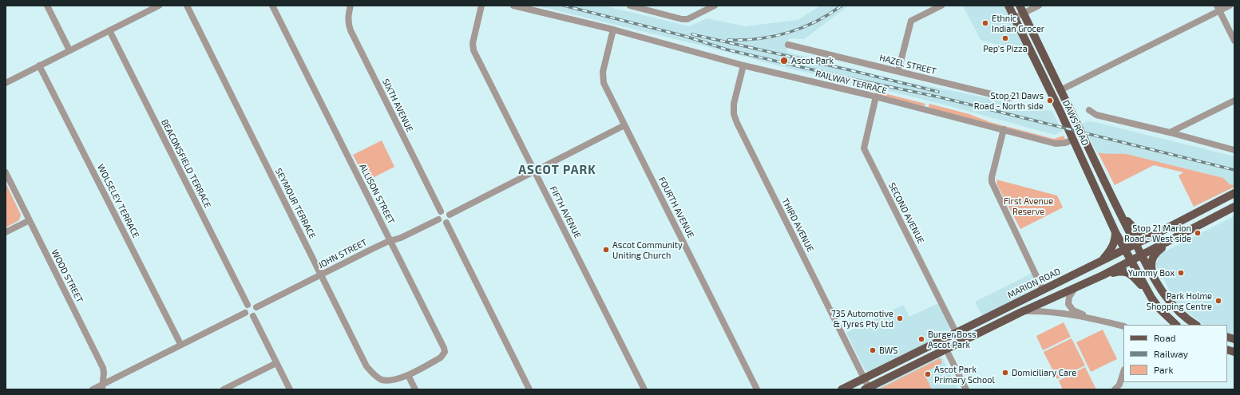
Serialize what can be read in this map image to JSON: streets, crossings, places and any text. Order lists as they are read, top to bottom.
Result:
{
  "streets": {
    "main road": ["DAWS ROAD", "MARION ROAD"],
    "street": [
      "HAZEL STREET",
      "RAILWAY TERRACE",
      "SIXTH AVENUE",
      "BEACONSFIELD TERRACE",
      "ALLISON STREET",
      "WOLSELEY TERRACE",
      "SEYMOUR TERRACE",
      "FOURTH AVENUE",
      "FIFTH AVENUE",
      "SECOND AVENUE",
      "THIRD AVENUE",
      "JOHN STREET",
      "WOOD STREET"
    ]
  },
  "crossings": [
    ["RAILWAY TERRACE", "DAWS ROAD"],
    ["RAILWAY TERRACE", "FOURTH AVENUE"],
    ["RAILWAY TERRACE", "SECOND AVENUE"],
    ["RAILWAY TERRACE", "THIRD AVENUE"],
    ["SIXTH AVENUE", "JOHN STREET"],
    ["DAWS ROAD", "MARION ROAD"],
    ["BEACONSFIELD TERRACE", "JOHN STREET"],
    ["ALLISON STREET", "SEYMOUR TERRACE"],
    ["ALLISON STREET", "JOHN STREET"],
    ["SEYMOUR TERRACE", "JOHN STREET"],
    ["SECOND AVENUE", "MARION ROAD"],
    ["THIRD AVENUE", "MARION ROAD"]
  ],
  "districts": ["ASCOT PARK"],
  "parks": ["First Avenue Reserve"],
  "places": [
    "Ethnic Indian Grocer",
    "Pep's Pizza",
    "Ascot Park",
    "Stop 21 Daws Road - North side",
    "Stop 21 Marion Road - West side",
    "Ascot Community Uniting Church",
    "Yummy Box",
    "Park Holme Shopping Centre",
    "735 Automotive & Tyres Pty Ltd",
    "Burger Boss Ascot Park",
    "BWS",
    "Domiciliary Care",
    "Ascot Park Primary School"
  ],
  "legend": ["Road", "Railway", "Park"]
}
